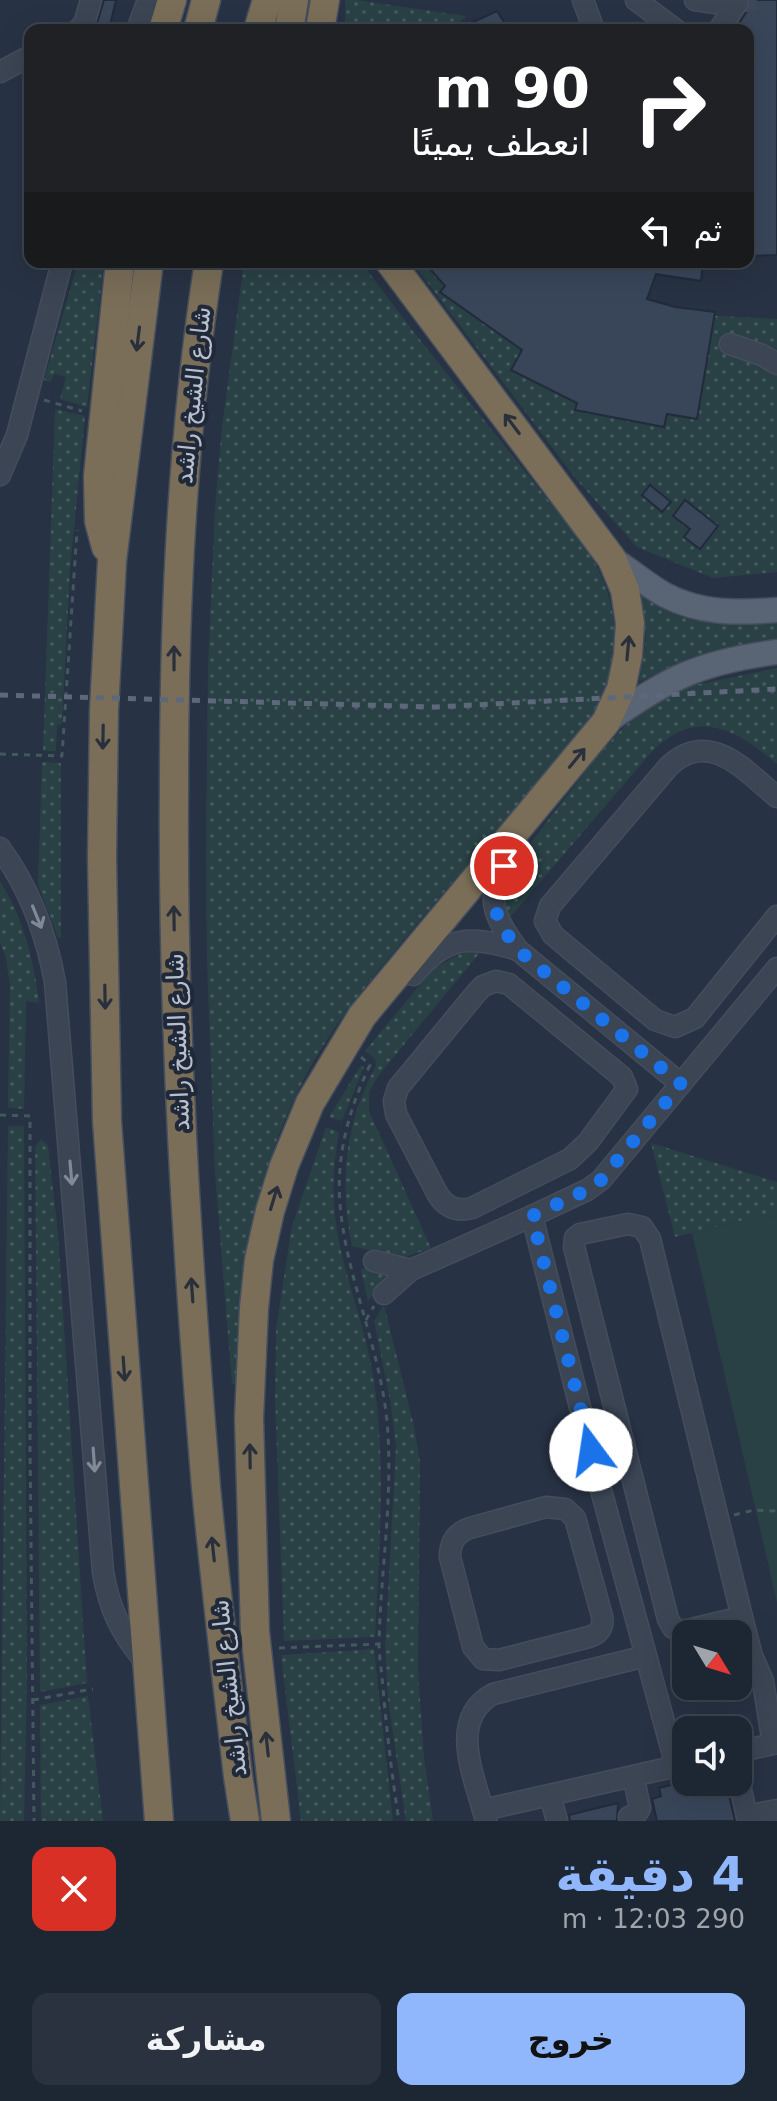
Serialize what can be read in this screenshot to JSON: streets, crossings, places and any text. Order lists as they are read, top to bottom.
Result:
{
  "streets": {
    "highway": ["شارع الشيخ راشد"]
  },
  "north": "bottom right",
  "page": {
    "turn": ["90 m", "انعطف يمينًا"],
    "then": "ثم",
    "heading": ["4 دقيقة", "290 m · 12:03"],
    "buttons": ["خروج", "مشاركة"]
  }
}
